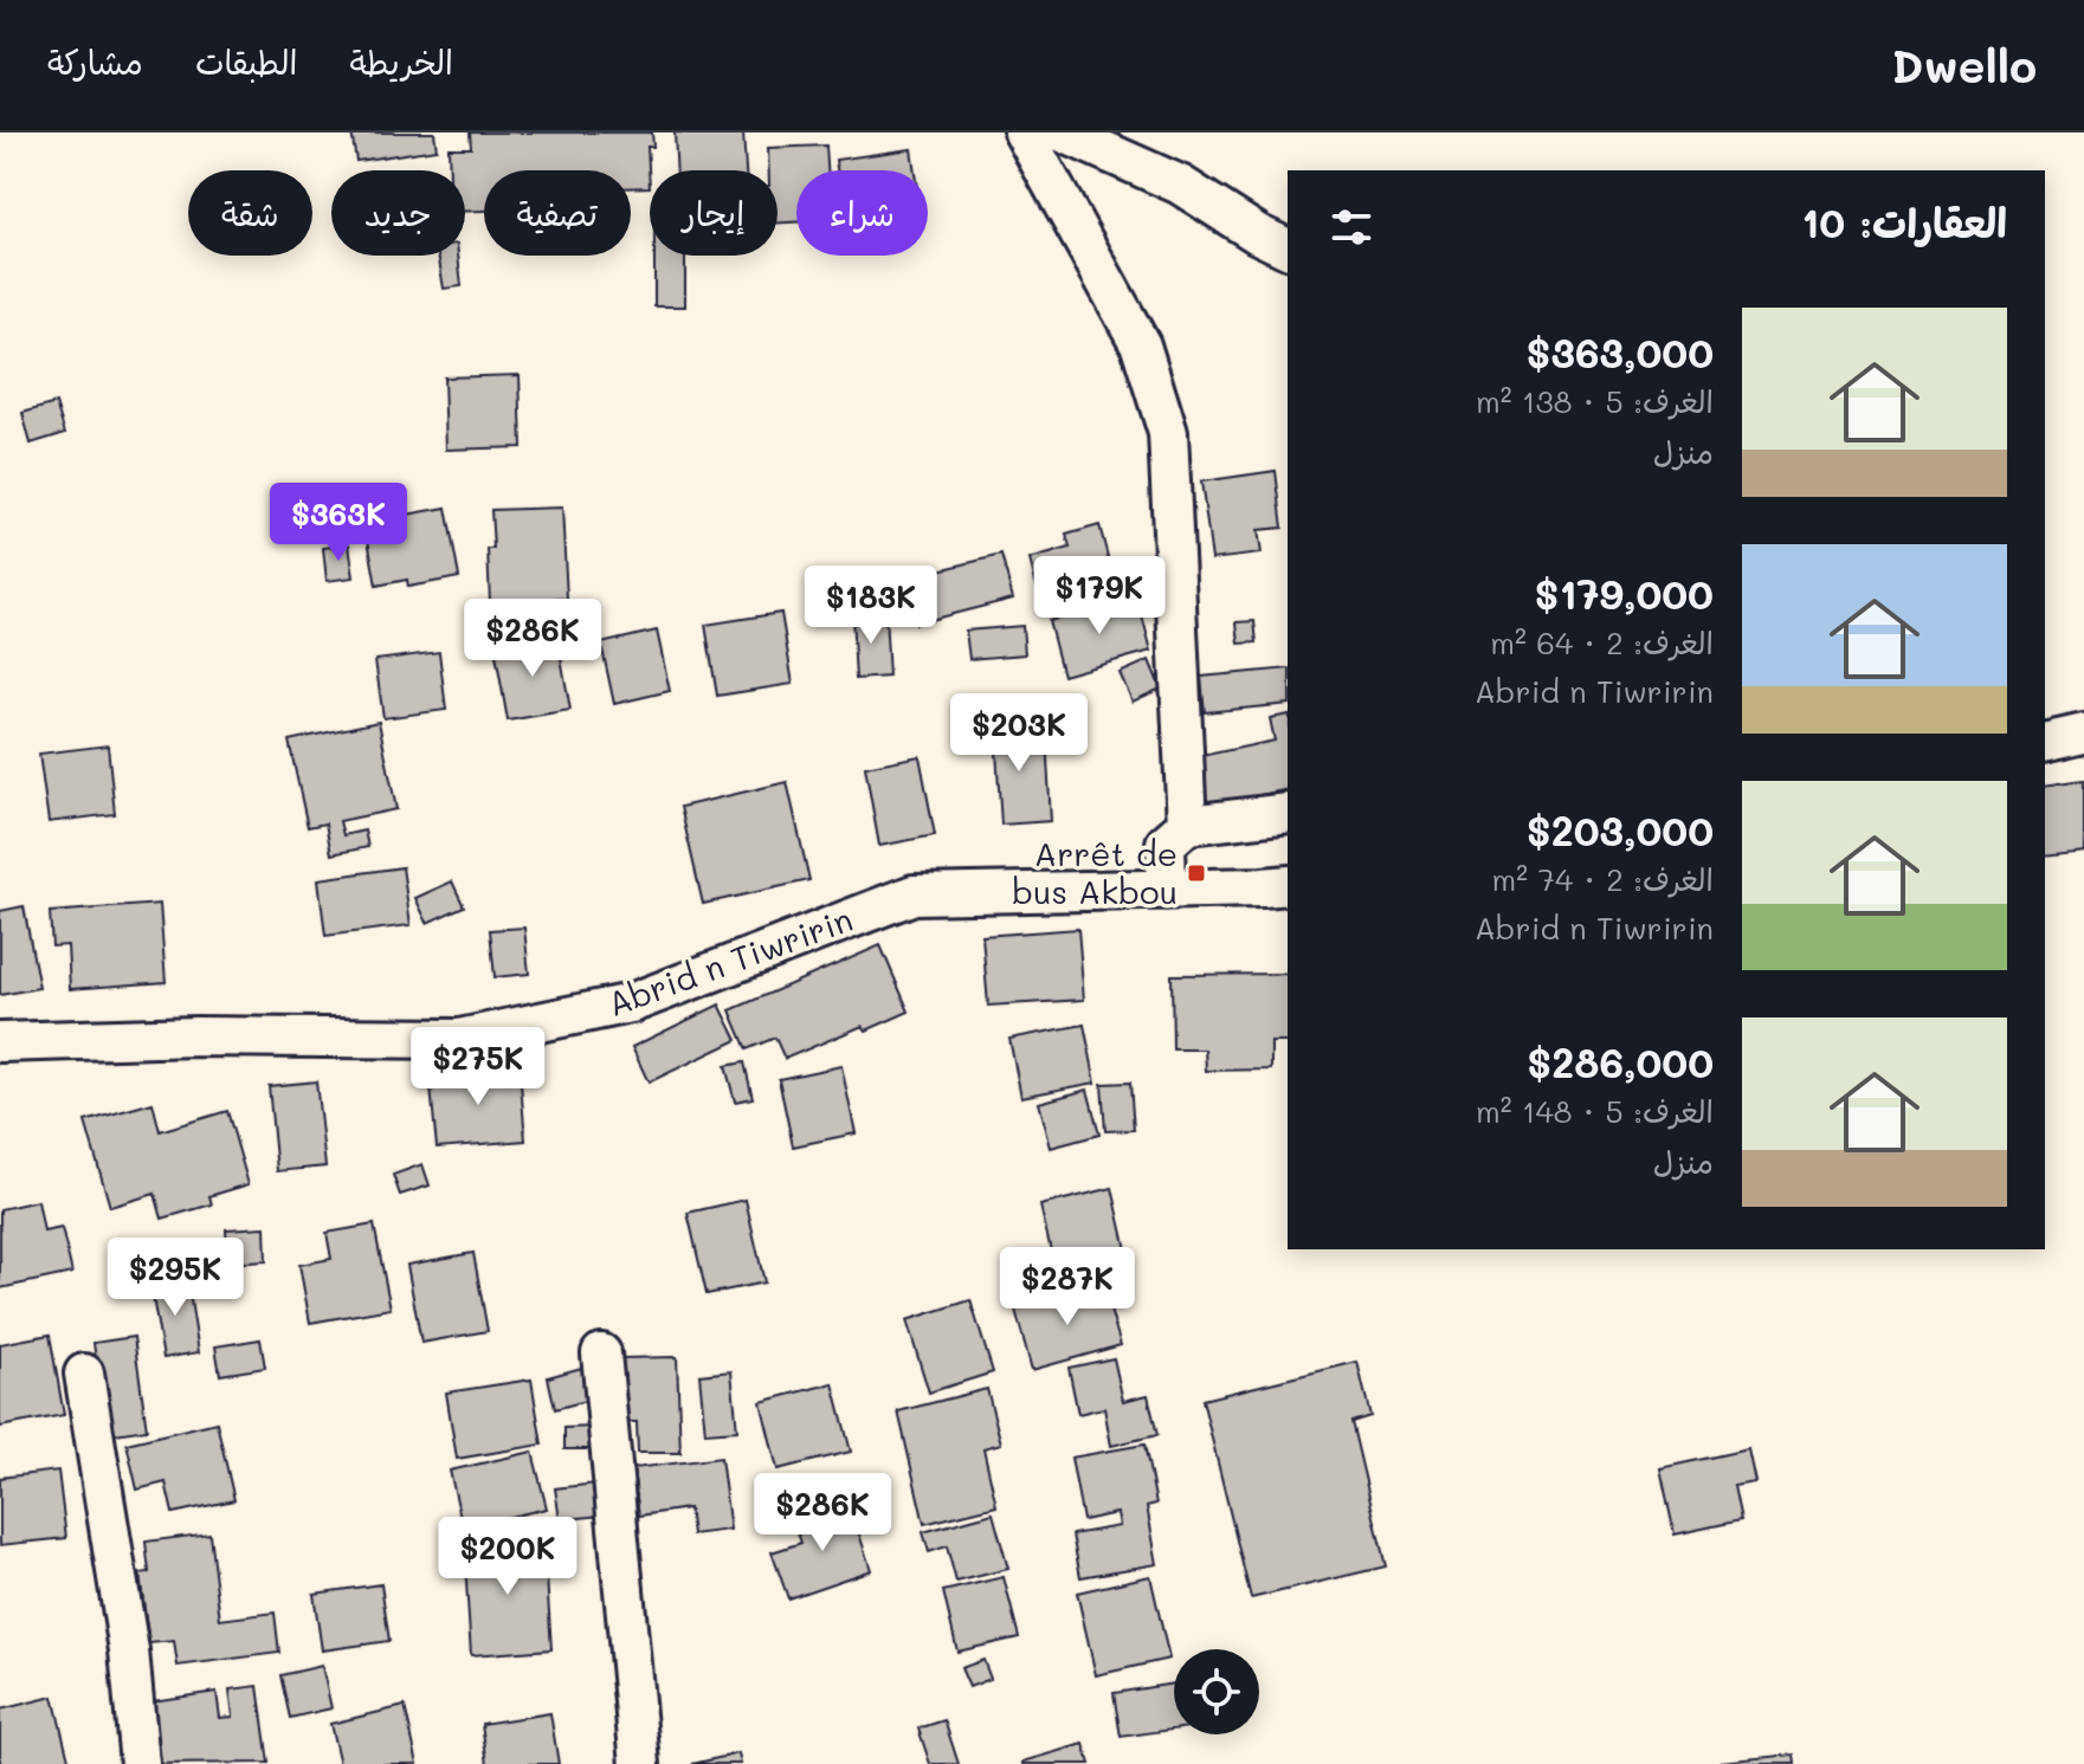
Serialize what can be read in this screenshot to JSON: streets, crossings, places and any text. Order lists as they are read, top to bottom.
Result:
{
  "streets": {
    "street": ["Abrid n Tiwririn"]
  },
  "places": {
    "transit": ["Arrêt de bus Akbou"]
  },
  "page": {
    "header": "Dwello",
    "nav": ["الخريطة", "الطبقات", "مشاركة"],
    "chip": [
      "شراء",
      "إيجار",
      "تصفية",
      "جديد",
      "شقة"
    ],
    "heading": "العقارات: 10",
    "list": [
      {
        "name": "$363,000",
        "note": "الغرف: 5 · 138 m² · منزل"
      },
      {
        "name": "$179,000",
        "note": "الغرف: 2 · 64 m² · Abrid n Tiwririn"
      },
      {
        "name": "$203,000",
        "note": "الغرف: 2 · 74 m² · Abrid n Tiwririn"
      },
      {
        "name": "$286,000",
        "note": "الغرف: 5 · 148 m² · منزل"
      }
    ],
    "price": [
      "$363K",
      "$179K",
      "$183K",
      "$286K",
      "$203K",
      "$275K",
      "$295K",
      "$287K",
      "$286K",
      "$200K"
    ]
  }
}
